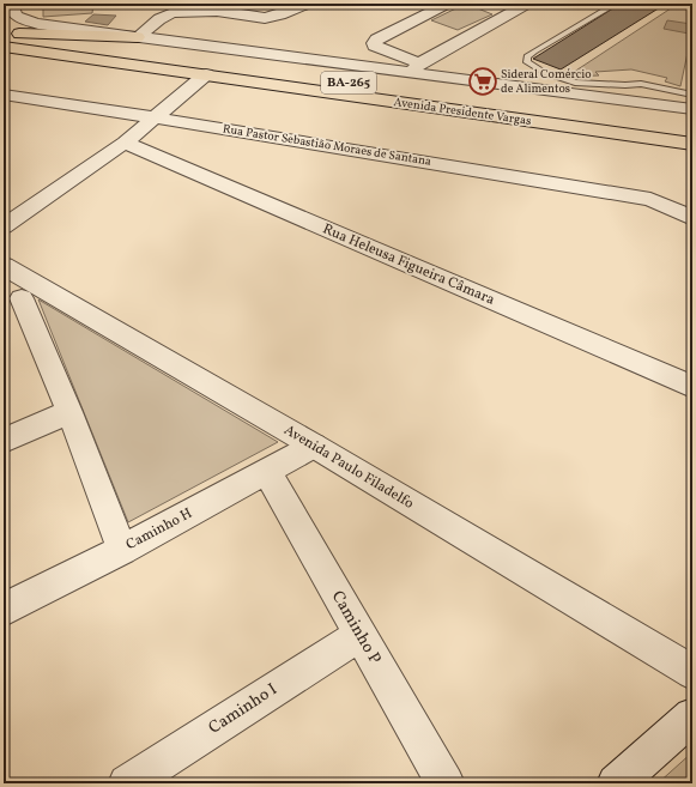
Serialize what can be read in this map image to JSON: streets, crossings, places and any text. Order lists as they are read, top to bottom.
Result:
{
  "streets": {
    "main road": ["BA-265", "Avenida Presidente Vargas"],
    "street": [
      "Rua Pastor Sebastião Moraes de Santana",
      "Rua Heleusa Figueira Câmara",
      "Avenida Paulo Filadelfo",
      "Caminho H",
      "Caminho P",
      "Caminho I"
    ]
  },
  "crossings": [
    ["Avenida Paulo Filadelfo", "Caminho H"],
    ["Caminho H", "Caminho P"],
    ["Caminho P", "Caminho I"]
  ],
  "places": {
    "supermarket": ["Sideral Comércio de Alimentos"]
  }
}
